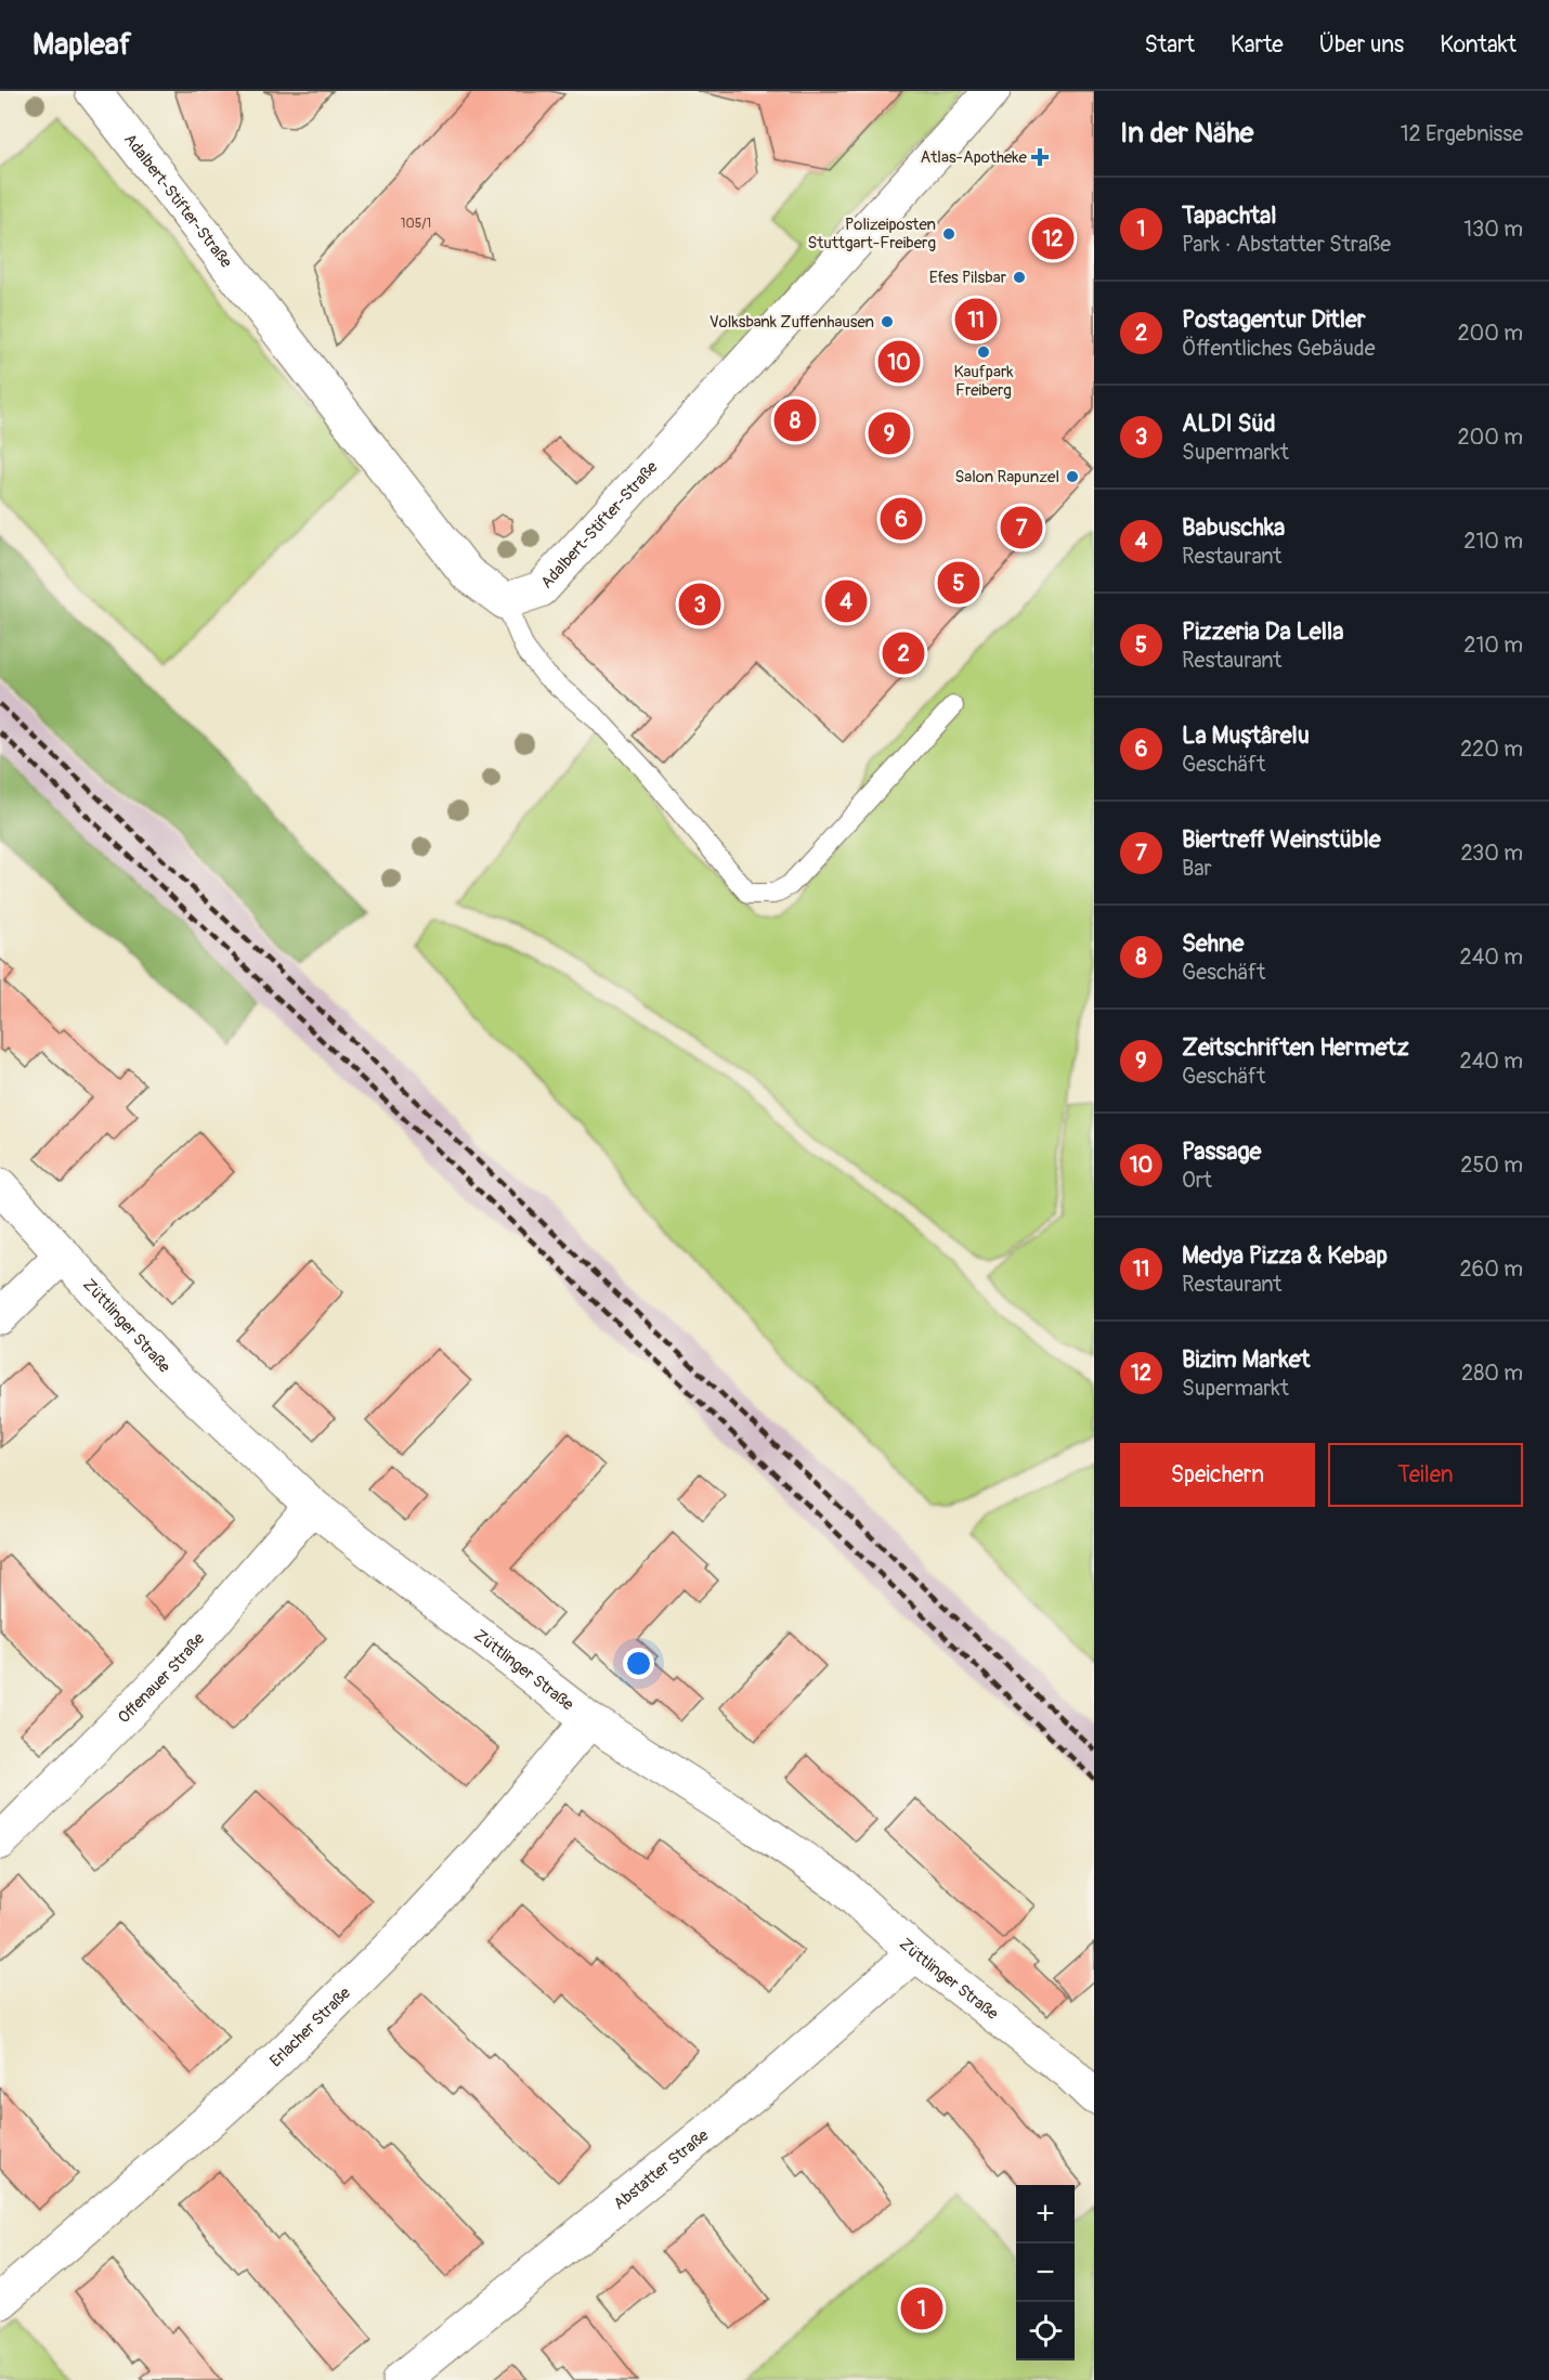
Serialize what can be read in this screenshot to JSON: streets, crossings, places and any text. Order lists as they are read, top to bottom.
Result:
{
  "streets": {
    "street": [
      "Adalbert-Stifter-Straße",
      "Züttlinger Straße",
      "Offenauer Straße",
      "Erlacher Straße",
      "Abstatter Straße"
    ]
  },
  "crossings": [
    ["Züttlinger Straße", "Offenauer Straße"],
    ["Züttlinger Straße", "Erlacher Straße"],
    ["Züttlinger Straße", "Abstatter Straße"]
  ],
  "places": {
    "health": ["Atlas-Apotheke"],
    "other": [
      "Polizeiposten Stuttgart-Freiberg",
      "Efes Pilsbar",
      "Volksbank Zuffenhausen",
      "Kaufpark Freiberg",
      "Salon Rapunzel"
    ]
  },
  "house_numbers": ["105/1"],
  "page": {
    "header": "Mapleaf",
    "nav": [
      "Start",
      "Karte",
      "Über uns",
      "Kontakt"
    ],
    "heading": ["In der Nähe", "12 Ergebnisse"],
    "list": [
      {
        "mark": "1",
        "name": "Tapachtal",
        "note": "Park · Abstatter Straße",
        "value": "130 m"
      },
      {
        "mark": "2",
        "name": "Postagentur Ditler",
        "note": "Öffentliches Gebäude",
        "value": "200 m"
      },
      {
        "mark": "3",
        "name": "ALDI Süd",
        "note": "Supermarkt",
        "value": "200 m"
      },
      {
        "mark": "4",
        "name": "Babuschka",
        "note": "Restaurant",
        "value": "210 m"
      },
      {
        "mark": "5",
        "name": "Pizzeria Da Lella",
        "note": "Restaurant",
        "value": "210 m"
      },
      {
        "mark": "6",
        "name": "La Muştârelu",
        "note": "Geschäft",
        "value": "220 m"
      },
      {
        "mark": "7",
        "name": "Biertreff Weinstüble",
        "note": "Bar",
        "value": "230 m"
      },
      {
        "mark": "8",
        "name": "Sehne",
        "note": "Geschäft",
        "value": "240 m"
      },
      {
        "mark": "9",
        "name": "Zeitschriften Hermetz",
        "note": "Geschäft",
        "value": "240 m"
      },
      {
        "mark": "10",
        "name": "Passage",
        "note": "Ort",
        "value": "250 m"
      },
      {
        "mark": "11",
        "name": "Medya Pizza & Kebap",
        "note": "Restaurant",
        "value": "260 m"
      },
      {
        "mark": "12",
        "name": "Bizim Market",
        "note": "Supermarkt",
        "value": "280 m"
      }
    ],
    "pins": [
      "12",
      "11",
      "10",
      "8",
      "9",
      "6",
      "7",
      "5",
      "4",
      "3",
      "2",
      "1"
    ],
    "buttons": ["Speichern", "Teilen"],
    "map_buttons": ["+", "−"]
  }
}
